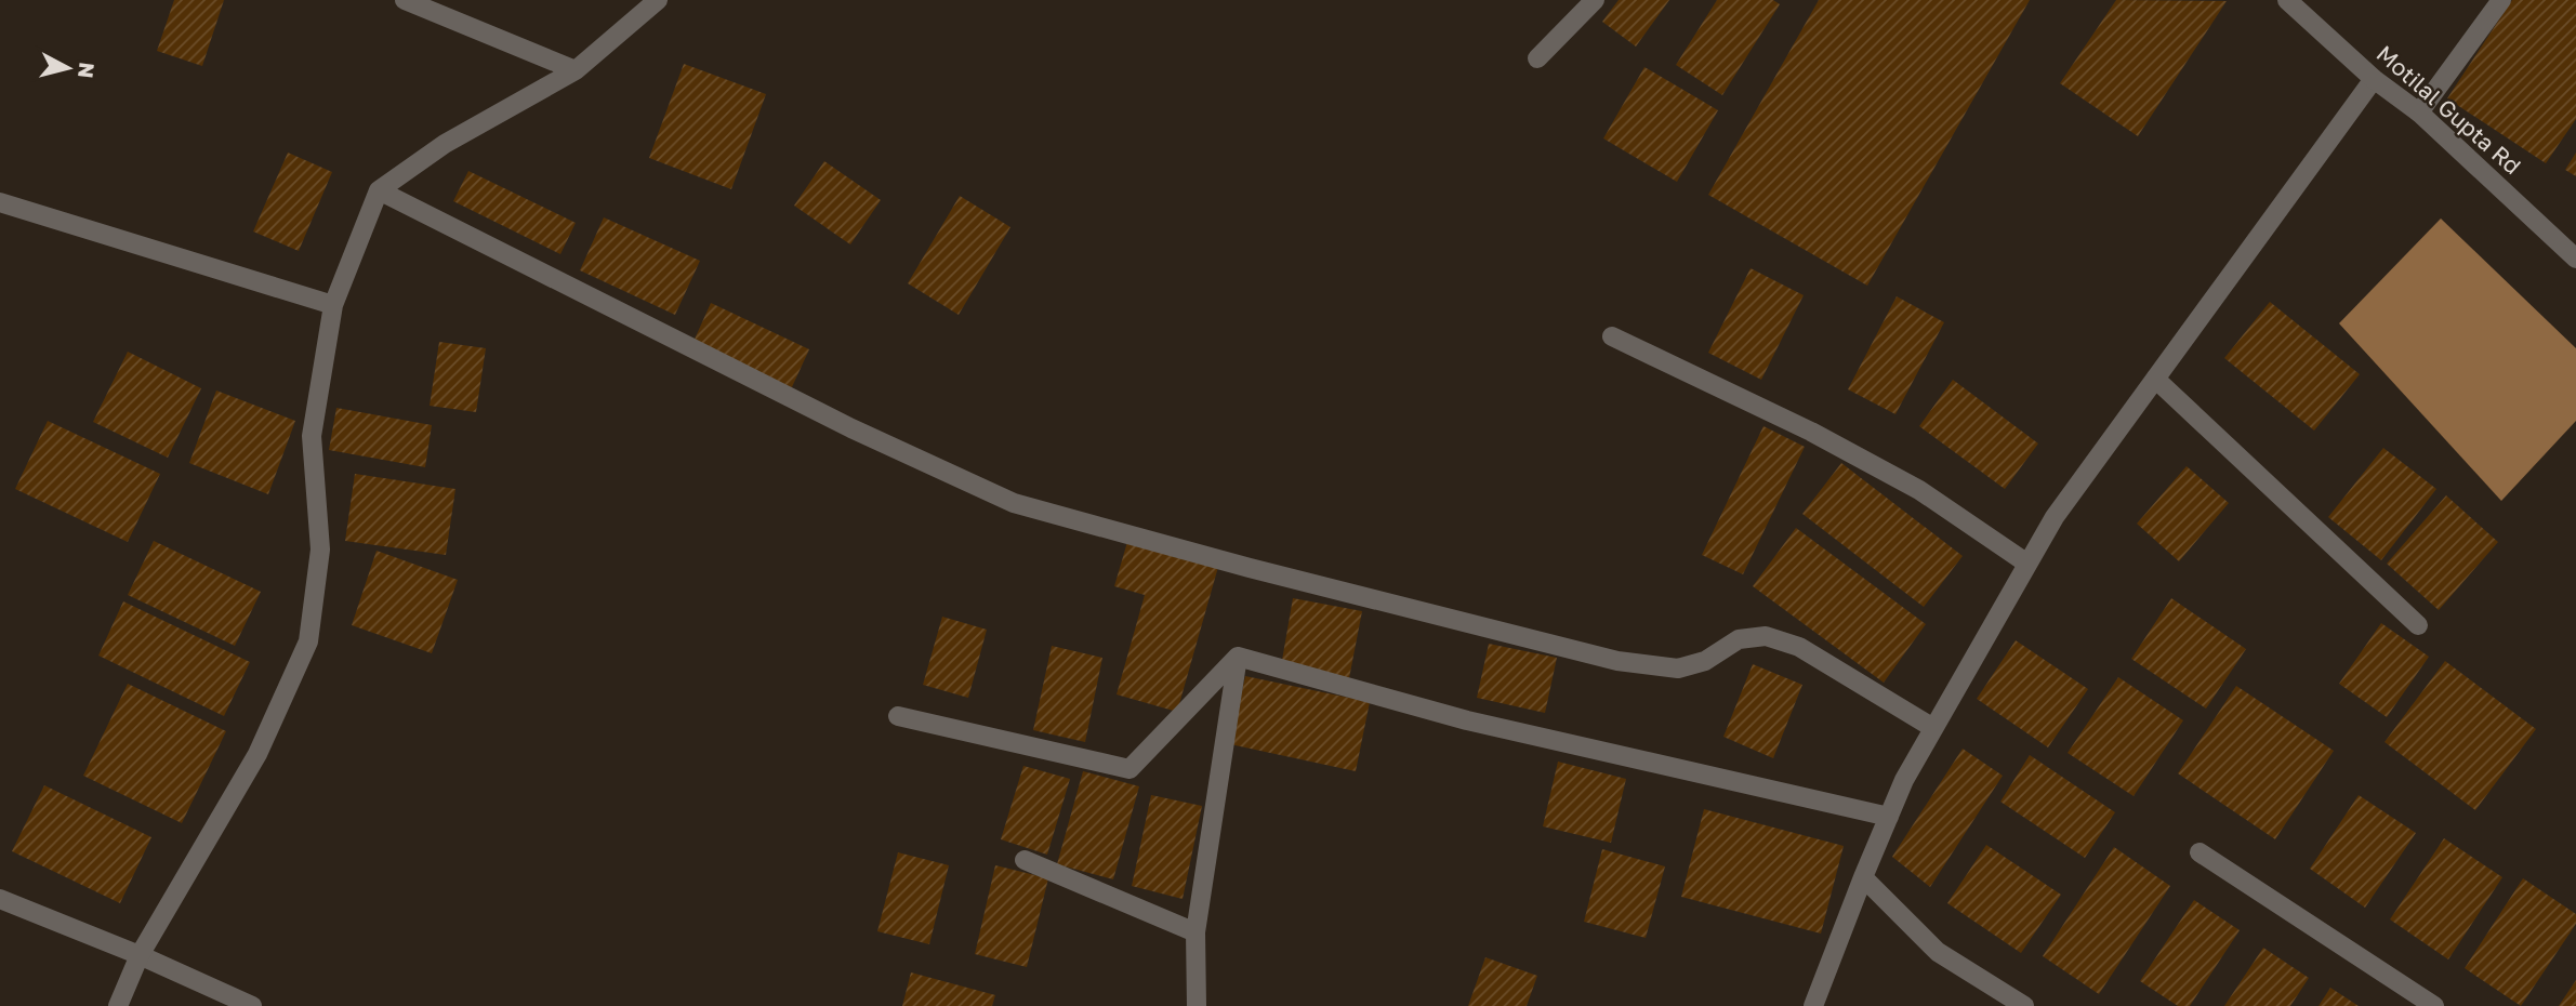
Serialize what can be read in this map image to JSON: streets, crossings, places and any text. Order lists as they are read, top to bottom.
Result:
{
  "streets": {
    "street": ["Motilal Gupta Rd"]
  },
  "north": "right"
}
